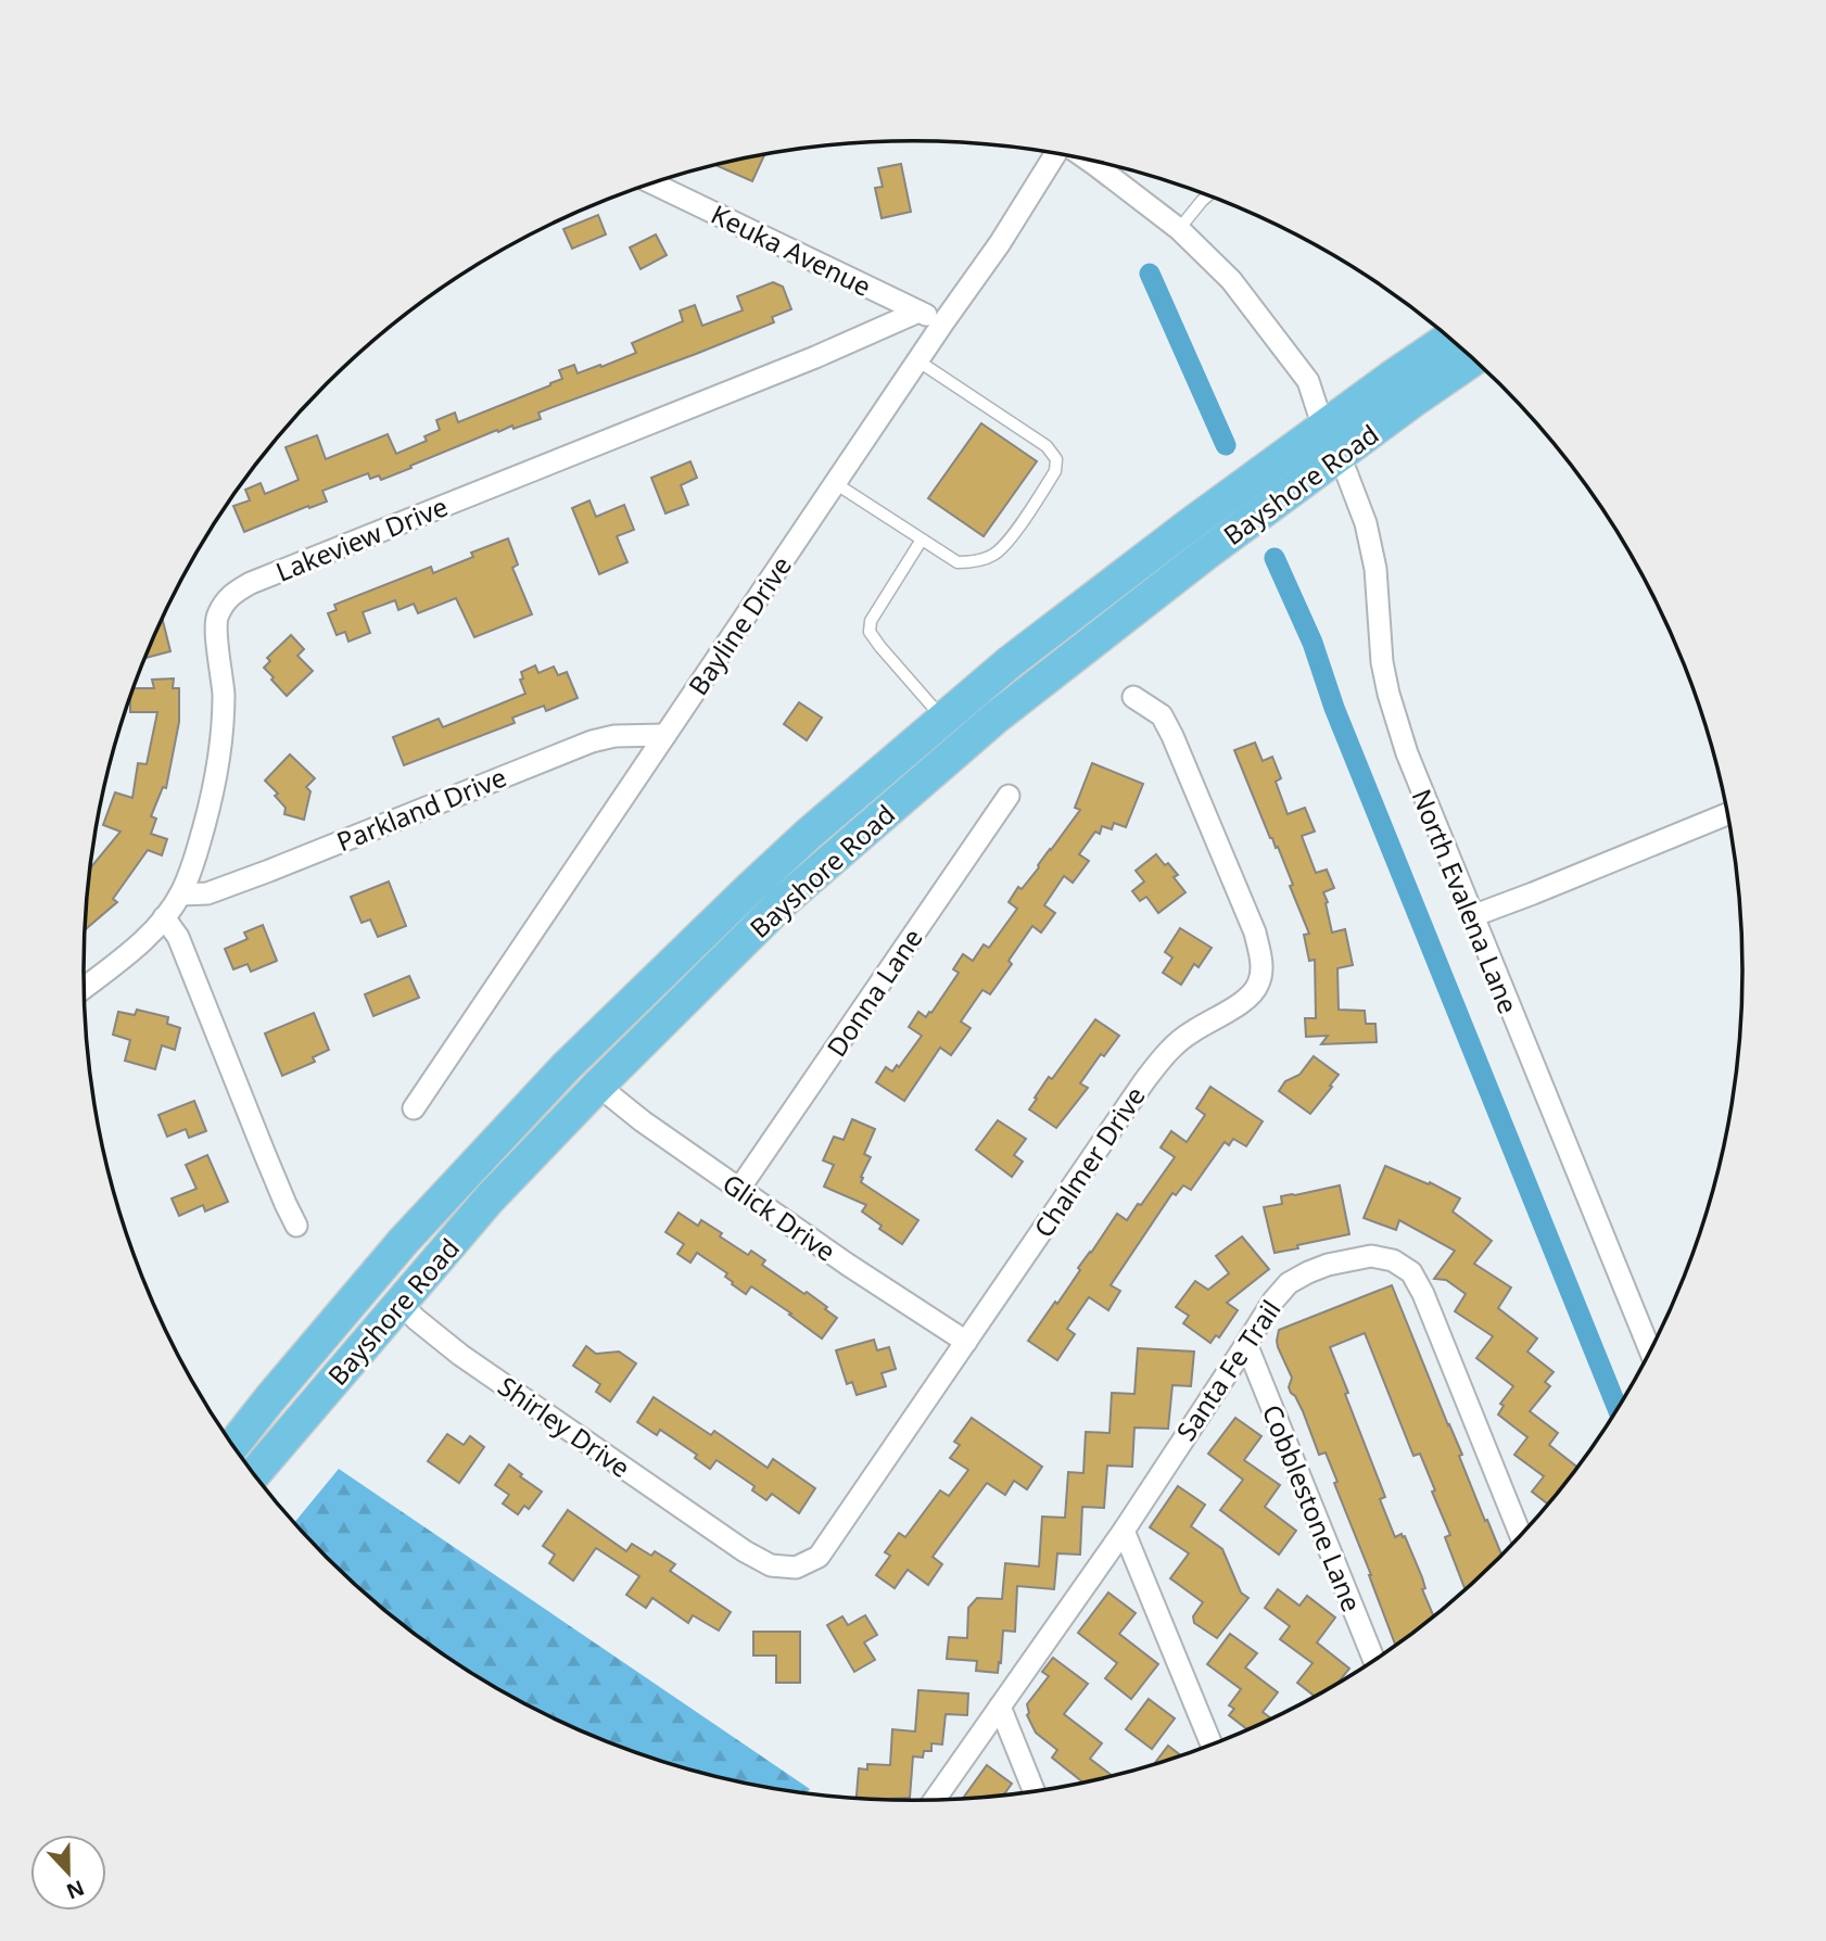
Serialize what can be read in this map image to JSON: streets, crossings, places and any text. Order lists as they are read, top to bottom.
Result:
{
  "streets": {
    "main road": ["Bayshore Road"],
    "street": [
      "Keuka Avenue",
      "Lakeview Drive",
      "Bayline Drive",
      "Parkland Drive",
      "North Evalena Lane",
      "Donna Lane",
      "Chalmer Drive",
      "Glick Drive",
      "Santa Fe Trail",
      "Shirley Drive",
      "Cobblestone Lane"
    ]
  },
  "crossings": [
    ["Keuka Avenue", "Lakeview Drive"],
    ["Keuka Avenue", "Bayline Drive"],
    ["Bayshore Road", "North Evalena Lane"],
    ["Bayshore Road", "Glick Drive"],
    ["Bayshore Road", "Shirley Drive"],
    ["Lakeview Drive", "Parkland Drive"],
    ["Bayline Drive", "Parkland Drive"],
    ["Donna Lane", "Glick Drive"],
    ["Chalmer Drive", "Glick Drive"],
    ["Chalmer Drive", "Shirley Drive"],
    ["Santa Fe Trail", "Cobblestone Lane"]
  ],
  "north": "bottom"
}
